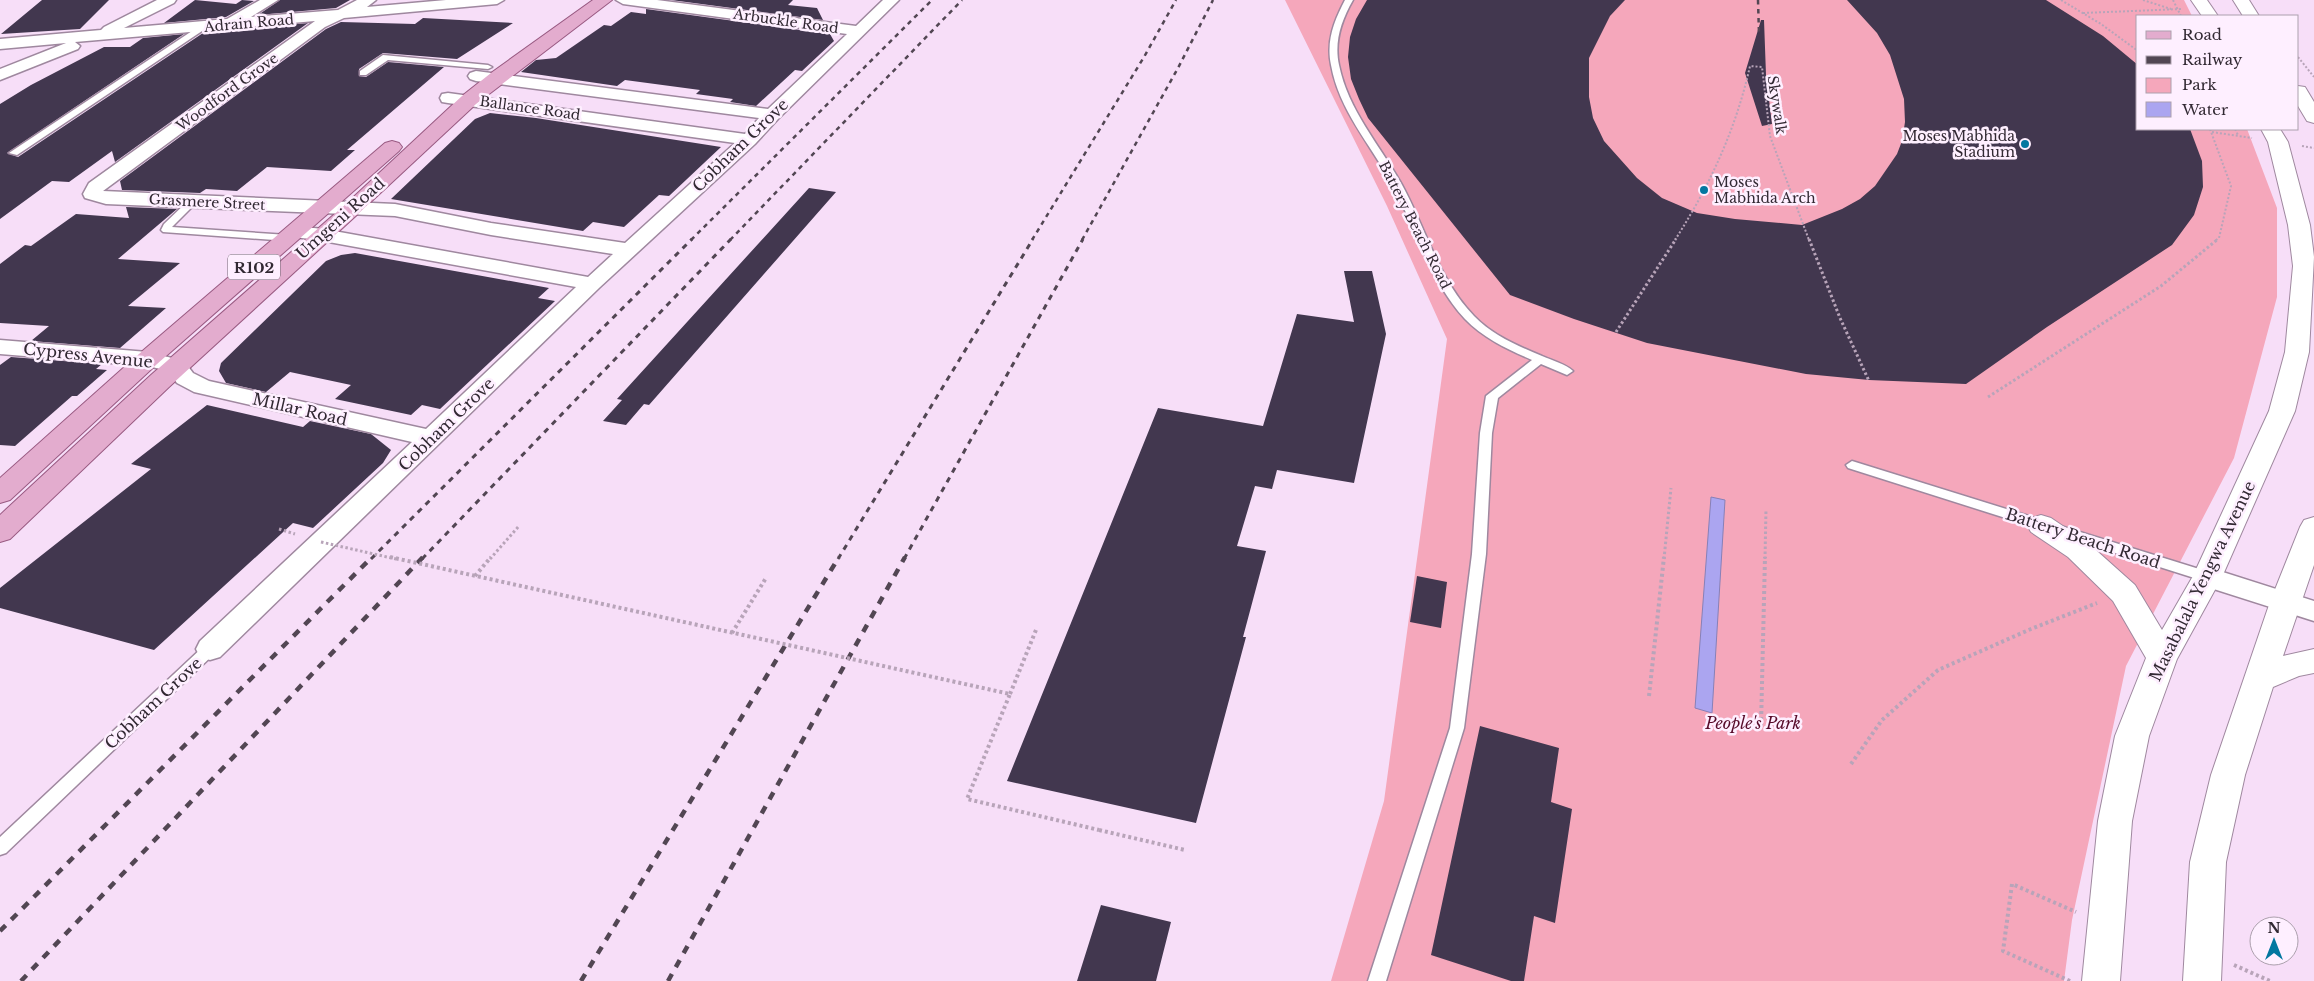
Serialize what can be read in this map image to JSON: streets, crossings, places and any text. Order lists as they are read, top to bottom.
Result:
{
  "streets": {
    "main road": ["Umgeni Road", "R102", "Masabalala Yengwa Avenue"],
    "street": [
      "Arbuckle Road",
      "Adrain Road",
      "Woodford Grove",
      "Ballance Road",
      "Cobham Grove",
      "Grasmere Street",
      "Battery Beach Road",
      "Cypress Avenue",
      "Millar Road"
    ],
    "path": ["Skywalk"]
  },
  "crossings": [
    ["Arbuckle Road", "Cobham Grove"],
    ["Adrain Road", "Woodford Grove"],
    ["Woodford Grove", "Grasmere Street"],
    ["Ballance Road", "Cobham Grove"],
    ["Ballance Road", "Umgeni Road"],
    ["Cobham Grove", "Grasmere Street"],
    ["Cobham Grove", "Millar Road"],
    ["Grasmere Street", "Umgeni Road"],
    ["Umgeni Road", "Cypress Avenue"],
    ["Umgeni Road", "Millar Road"],
    ["Battery Beach Road", "Masabalala Yengwa Avenue"],
    ["Cypress Avenue", "Millar Road"]
  ],
  "parks": ["People's Park"],
  "places": ["Moses Mabhida Stadium", "Moses Mabhida Arch"],
  "legend": [
    "Road",
    "Railway",
    "Park",
    "Water"
  ],
  "north": "top"
}
